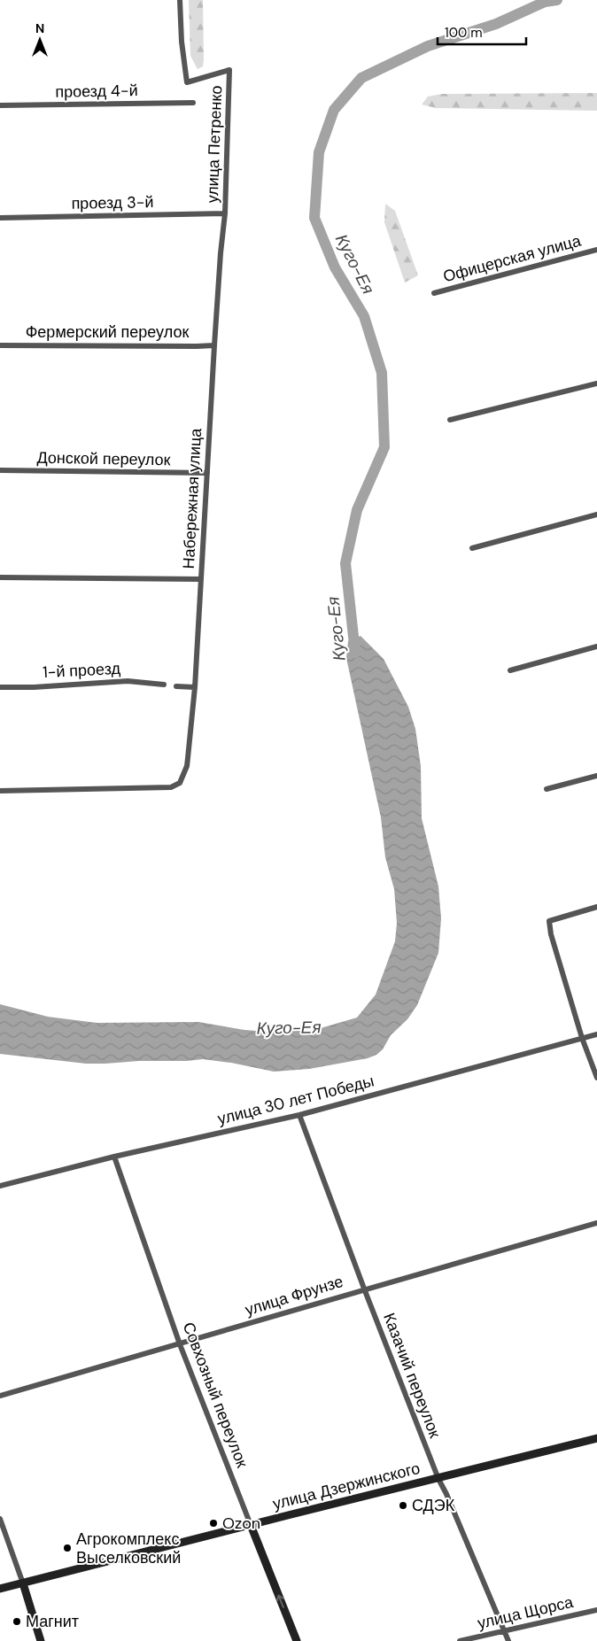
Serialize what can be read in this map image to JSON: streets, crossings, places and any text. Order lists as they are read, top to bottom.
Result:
{
  "streets": {
    "street": [
      "проезд 4-й",
      "улица Петренко",
      "проезд 3-й",
      "Офицерская улица",
      "Фермерский переулок",
      "Донской переулок",
      "Набережная улица",
      "1-й проезд",
      "улица 30 лет Победы",
      "улица Фрунзе",
      "Казачий переулок",
      "Совхозный переулок",
      "улица Дзержинского",
      "улица Щорса"
    ]
  },
  "crossings": [
    ["улица Петренко", "проезд 3-й"],
    ["улица Петренко", "Набережная улица"],
    ["проезд 3-й", "Набережная улица"],
    ["Фермерский переулок", "Набережная улица"],
    ["Донской переулок", "Набережная улица"],
    ["улица 30 лет Победы", "Казачий переулок"],
    ["улица 30 лет Победы", "Совхозный переулок"],
    ["улица Фрунзе", "Казачий переулок"],
    ["улица Фрунзе", "Совхозный переулок"],
    ["Казачий переулок", "улица Дзержинского"],
    ["Казачий переулок", "улица Щорса"],
    ["Совхозный переулок", "улица Дзержинского"]
  ],
  "water": ["Куго-Ея"],
  "places": [
    "СДЭК",
    "Ozon",
    "Агрокомплекс Выселковский",
    "Магнит"
  ],
  "scale_bar": "100 m",
  "north": "top"
}
